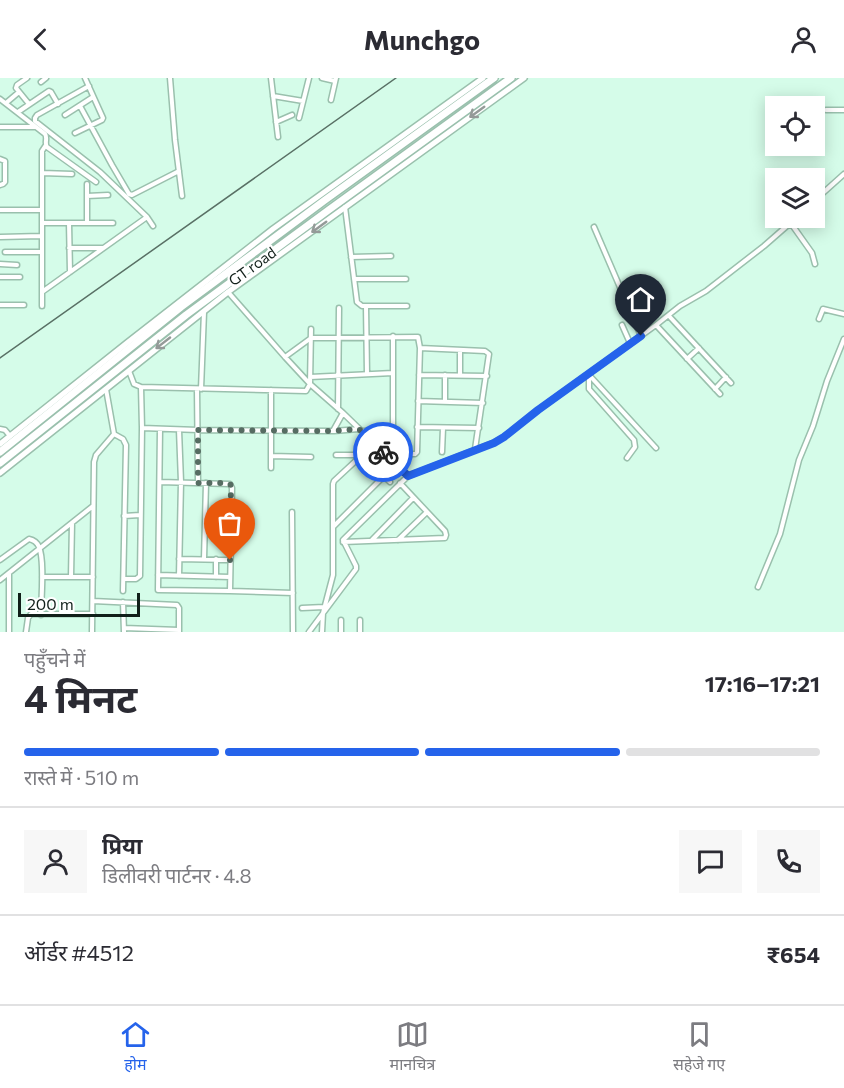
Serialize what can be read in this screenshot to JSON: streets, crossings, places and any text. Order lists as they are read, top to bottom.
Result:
{
  "streets": {
    "highway": ["GT road"]
  },
  "scale_bar": "200 m",
  "page": {
    "header": "Munchgo",
    "scale": "200 m",
    "heading": ["4 मिनट", "पहुँचने में", "17:16–17:21"],
    "panel": [
      "प्रिया",
      "डिलीवरी पार्टनर · 4.8",
      "ऑर्डर #4512",
      "₹654"
    ],
    "bar": "रास्ते में · 510 m",
    "tabs": ["होम", "मानचित्र", "सहेजे गए"]
  }
}
